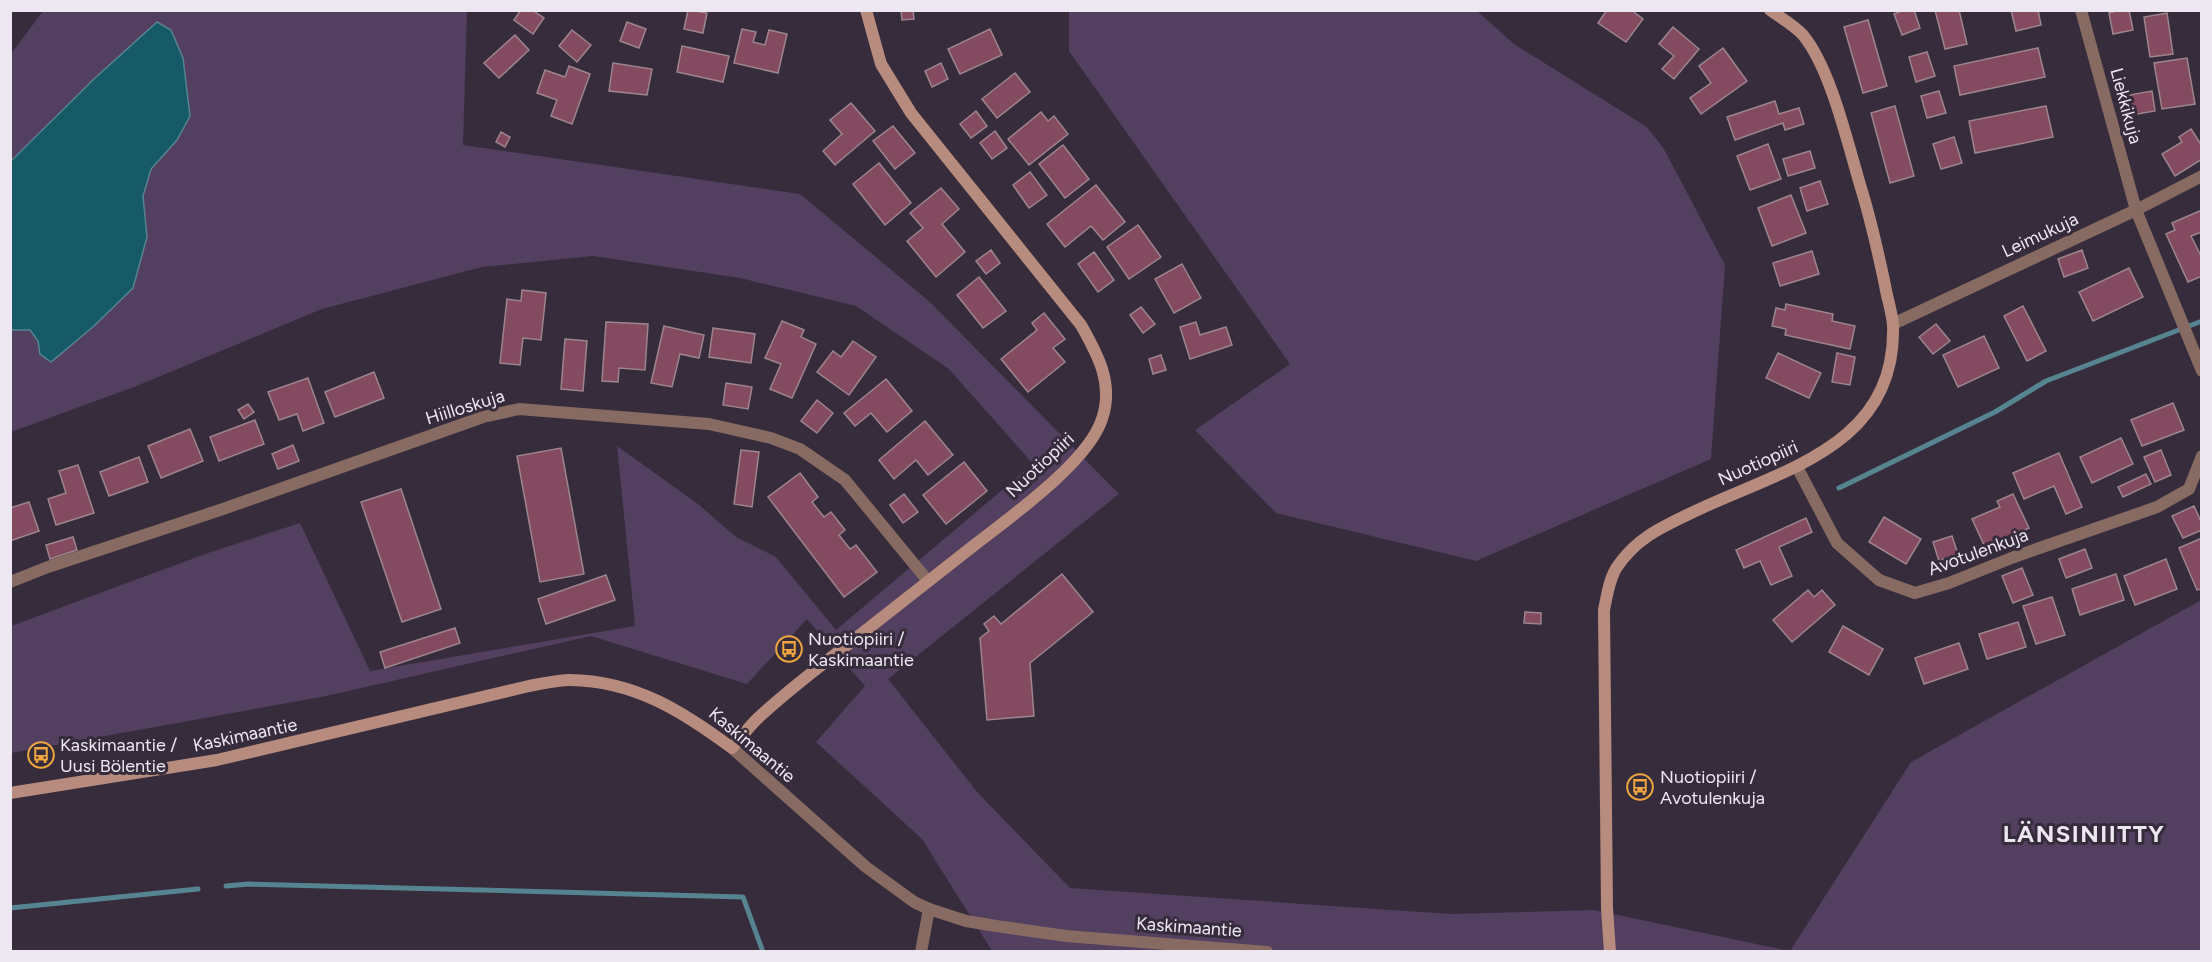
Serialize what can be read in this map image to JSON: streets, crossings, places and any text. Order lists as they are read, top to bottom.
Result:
{
  "streets": {
    "street": [
      "Liekkikuja",
      "Leimukuja",
      "Hiilloskuja",
      "Nuotiopiiri",
      "Avotulenkuja",
      "Kaskimaantie"
    ]
  },
  "crossings": [
    ["Liekkikuja", "Leimukuja"],
    ["Leimukuja", "Nuotiopiiri"],
    ["Hiilloskuja", "Nuotiopiiri"],
    ["Nuotiopiiri", "Avotulenkuja"],
    ["Nuotiopiiri", "Kaskimaantie"]
  ],
  "districts": ["LÄNSINIITTY"],
  "places": {
    "bus stop": ["Nuotiopiiri / Kaskimaantie", "Kaskimaantie / Uusi Bölentie", "Nuotiopiiri / Avotulenkuja"]
  }
}
